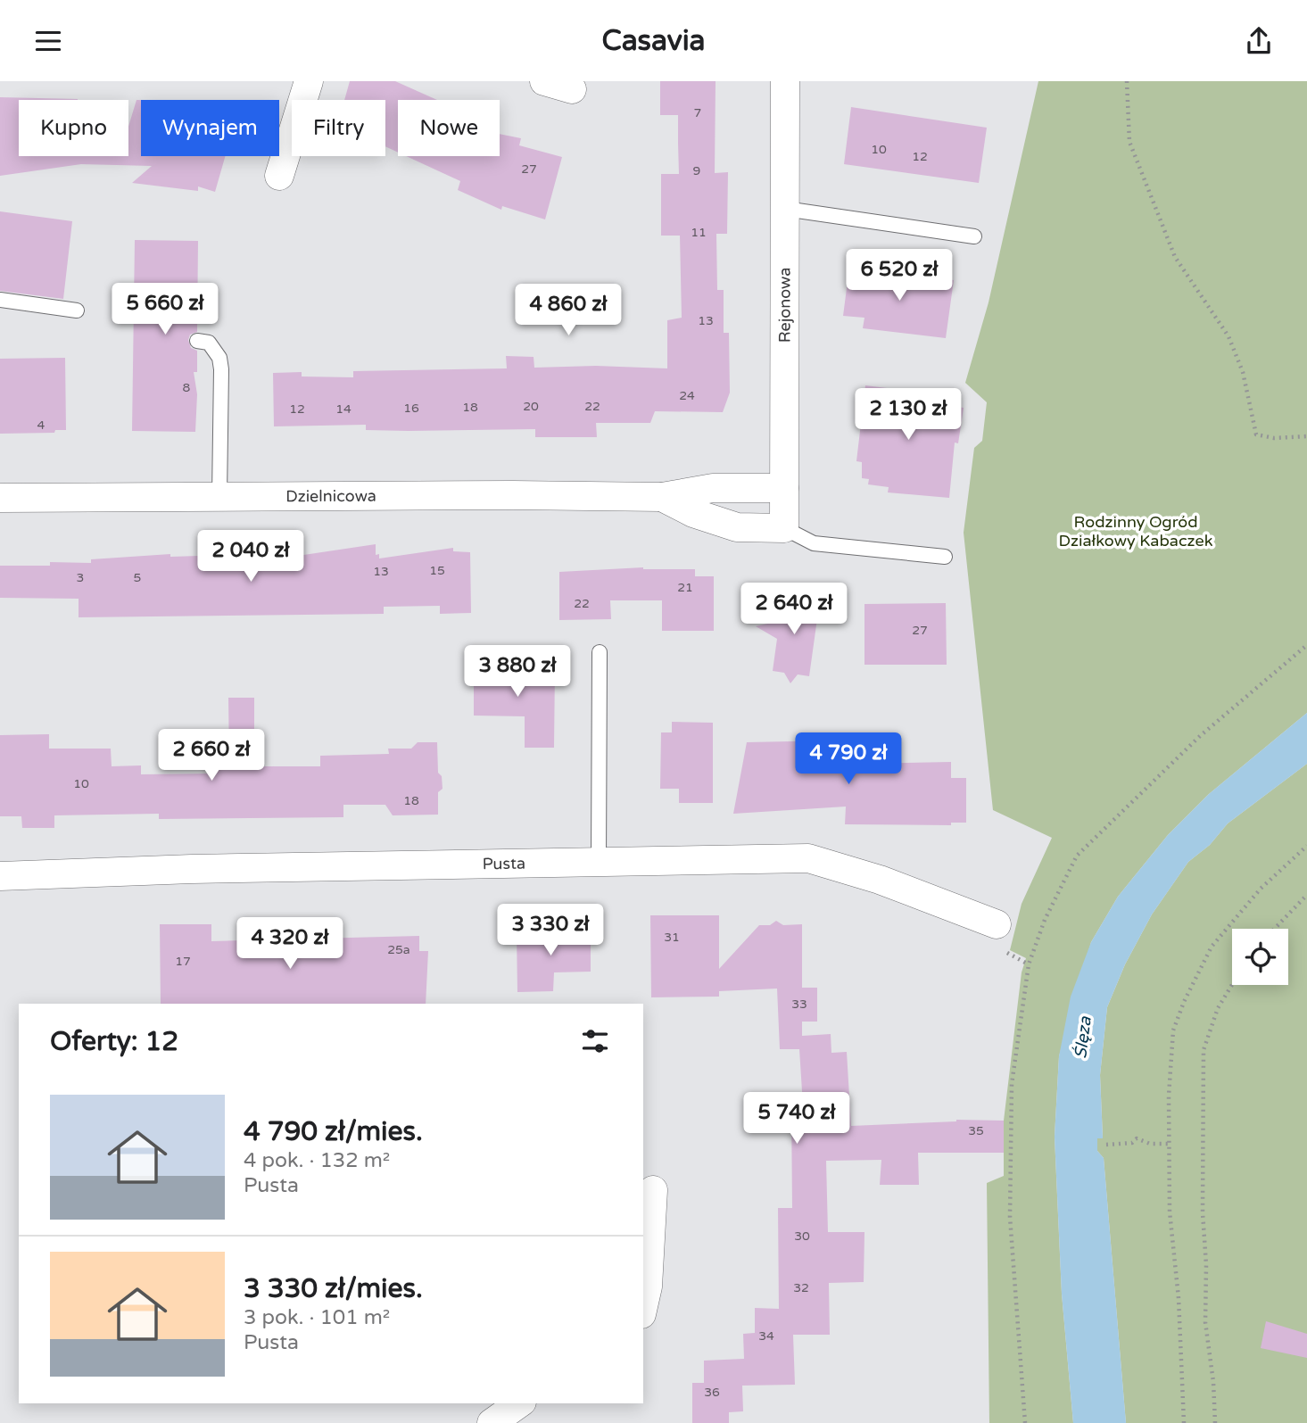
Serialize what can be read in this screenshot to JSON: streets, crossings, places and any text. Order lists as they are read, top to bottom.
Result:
{
  "streets": {
    "street": ["Rejonowa", "Dzielnicowa", "Pusta"]
  },
  "crossings": [
    ["Rejonowa", "Dzielnicowa"]
  ],
  "water": ["Ślęza"],
  "parks": ["Rodzinny Ogród Działkowy Kabaczek"],
  "house_numbers": [
    "7",
    "10",
    "12",
    "27",
    "9",
    "11",
    "13",
    "8",
    "24",
    "20",
    "22",
    "18",
    "16",
    "12",
    "14",
    "4",
    "15",
    "13",
    "3",
    "5",
    "21",
    "22",
    "27",
    "10",
    "18",
    "31",
    "25a",
    "17",
    "33",
    "35",
    "30",
    "32",
    "34",
    "36"
  ],
  "page": {
    "header": "Casavia",
    "chip": [
      "Kupno",
      "Wynajem",
      "Filtry",
      "Nowe"
    ],
    "price": [
      "6 520 zł",
      "5 660 zł",
      "4 860 zł",
      "2 130 zł",
      "2 040 zł",
      "2 640 zł",
      "3 880 zł",
      "2 660 zł",
      "4 790 zł",
      "3 330 zł",
      "4 320 zł",
      "5 740 zł"
    ],
    "heading": "Oferty: 12",
    "list": [
      {
        "name": "4 790 zł/mies.",
        "note": "4 pok. · 132 m² · Pusta"
      },
      {
        "name": "3 330 zł/mies.",
        "note": "3 pok. · 101 m² · Pusta"
      }
    ]
  }
}
